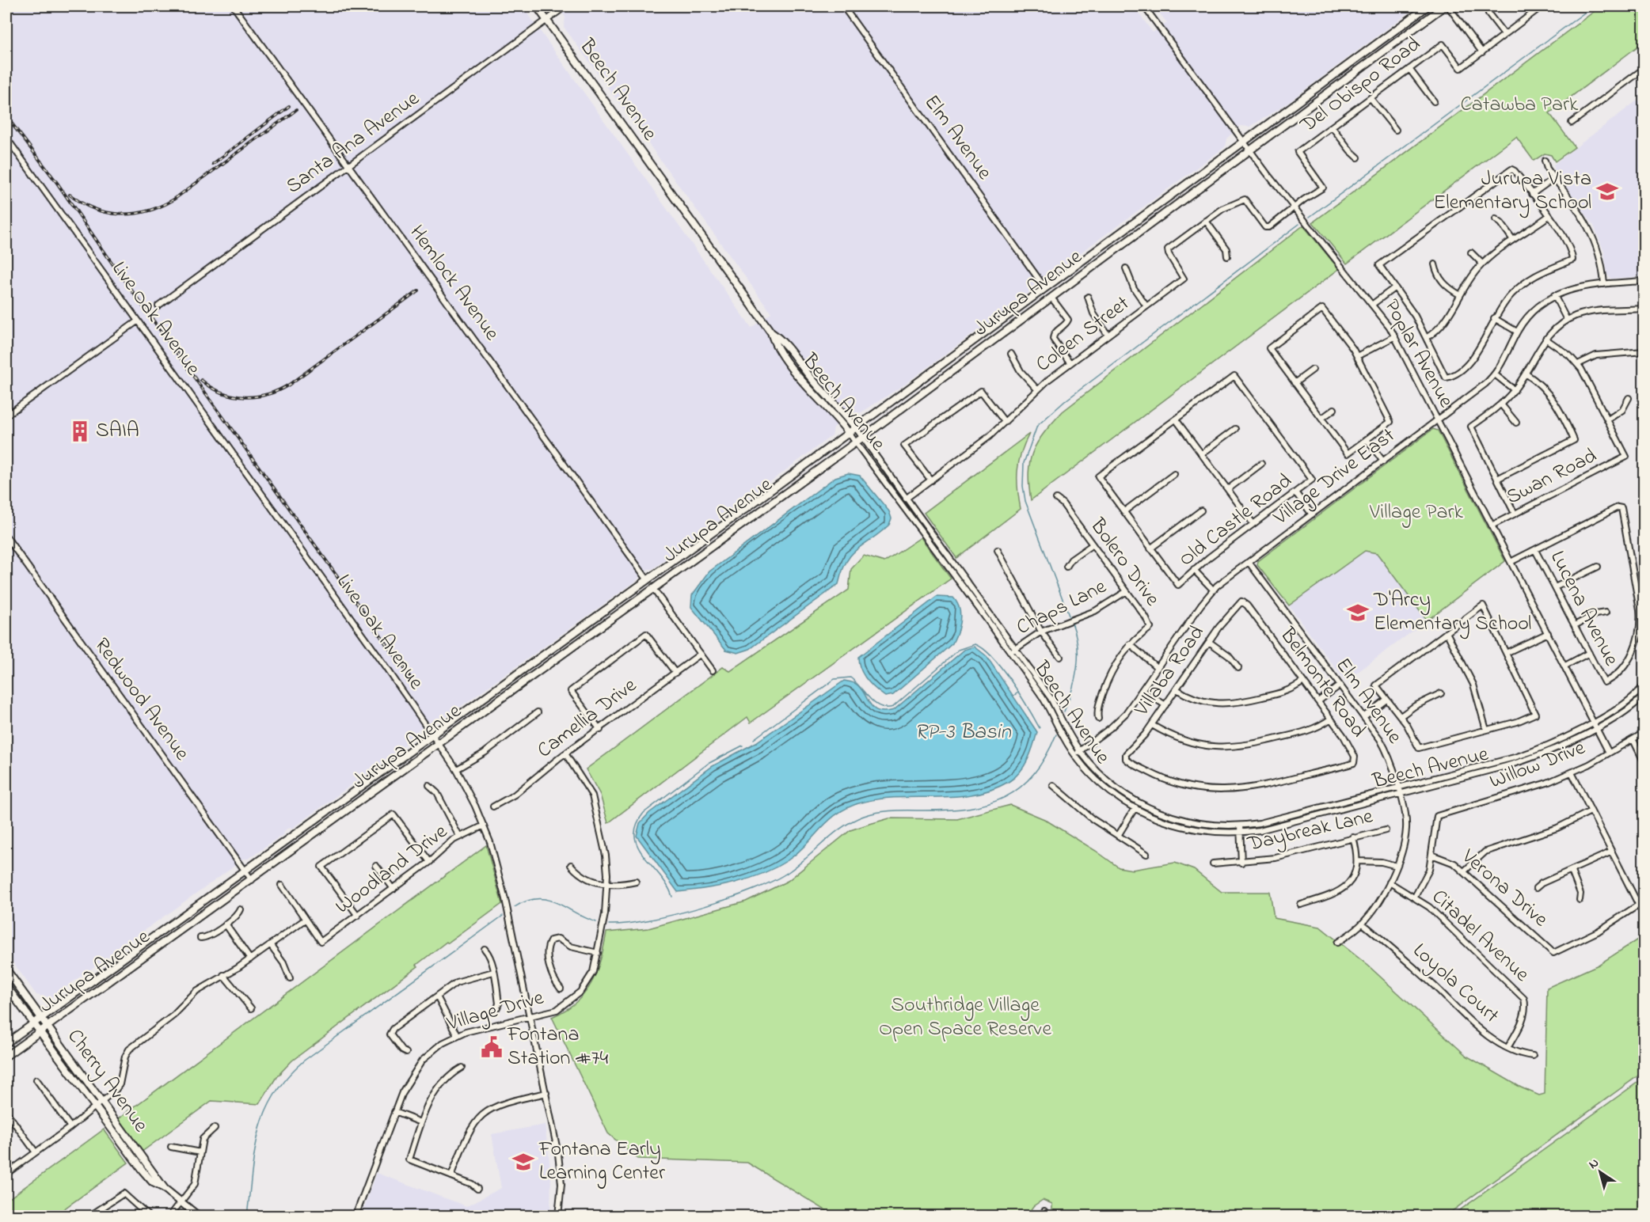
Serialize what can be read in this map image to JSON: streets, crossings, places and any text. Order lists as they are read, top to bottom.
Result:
{
  "streets": {
    "main road": ["Beech Avenue", "Jurupa Avenue", "Cherry Avenue"],
    "street": [
      "Del Obispo Road",
      "Elm Avenue",
      "Santa Ana Avenue",
      "Hemlock Avenue",
      "Live Oak Avenue",
      "Coleen Street",
      "Poplar Avenue",
      "Village Drive East",
      "Swan Road",
      "Old Castle Road",
      "Bolero Drive",
      "Chaps Lane",
      "Lucena Avenue",
      "Villaba Road",
      "Belmonte Road",
      "Redwood Avenue",
      "Camellia Drive",
      "Willow Drive",
      "Daybreak Lane",
      "Woodland Drive",
      "Verona Drive",
      "Citadel Avenue",
      "Loyola Court",
      "Village Drive"
    ]
  },
  "crossings": [
    ["Del Obispo Road", "Coleen Street"],
    ["Del Obispo Road", "Poplar Avenue"],
    ["Beech Avenue", "Elm Avenue"],
    ["Beech Avenue", "Santa Ana Avenue"],
    ["Beech Avenue", "Jurupa Avenue"],
    ["Beech Avenue", "Coleen Street"],
    ["Beech Avenue", "Poplar Avenue"],
    ["Beech Avenue", "Village Drive East"],
    ["Beech Avenue", "Chaps Lane"],
    ["Elm Avenue", "Jurupa Avenue"],
    ["Elm Avenue", "Village Drive East"],
    ["Elm Avenue", "Citadel Avenue"],
    ["Elm Avenue", "Loyola Court"],
    ["Santa Ana Avenue", "Hemlock Avenue"],
    ["Hemlock Avenue", "Jurupa Avenue"],
    ["Jurupa Avenue", "Live Oak Avenue"],
    ["Jurupa Avenue", "Poplar Avenue"],
    ["Jurupa Avenue", "Redwood Avenue"],
    ["Jurupa Avenue", "Cherry Avenue"],
    ["Live Oak Avenue", "Woodland Drive"],
    ["Live Oak Avenue", "Village Drive"],
    ["Coleen Street", "Poplar Avenue"],
    ["Poplar Avenue", "Village Drive East"],
    ["Poplar Avenue", "Swan Road"],
    ["Poplar Avenue", "Willow Drive"],
    ["Bolero Drive", "Chaps Lane"],
    ["Villaba Road", "Belmonte Road"],
    ["Camellia Drive", "Village Drive"],
    ["Willow Drive", "Verona Drive"],
    ["Citadel Avenue", "Loyola Court"]
  ],
  "water": ["RP-3 Basin"],
  "parks": ["Catawba Park", "Village Park", "Southridge Village Open Space Reserve"],
  "places": {
    "school or university": ["Jurupa Vista Elementary School", "D'Arcy Elementary School", "Fontana Early Learning Center"],
    "building": ["SAIA"],
    "public building": ["Fontana Station #74"]
  },
  "north": "top left"
}
